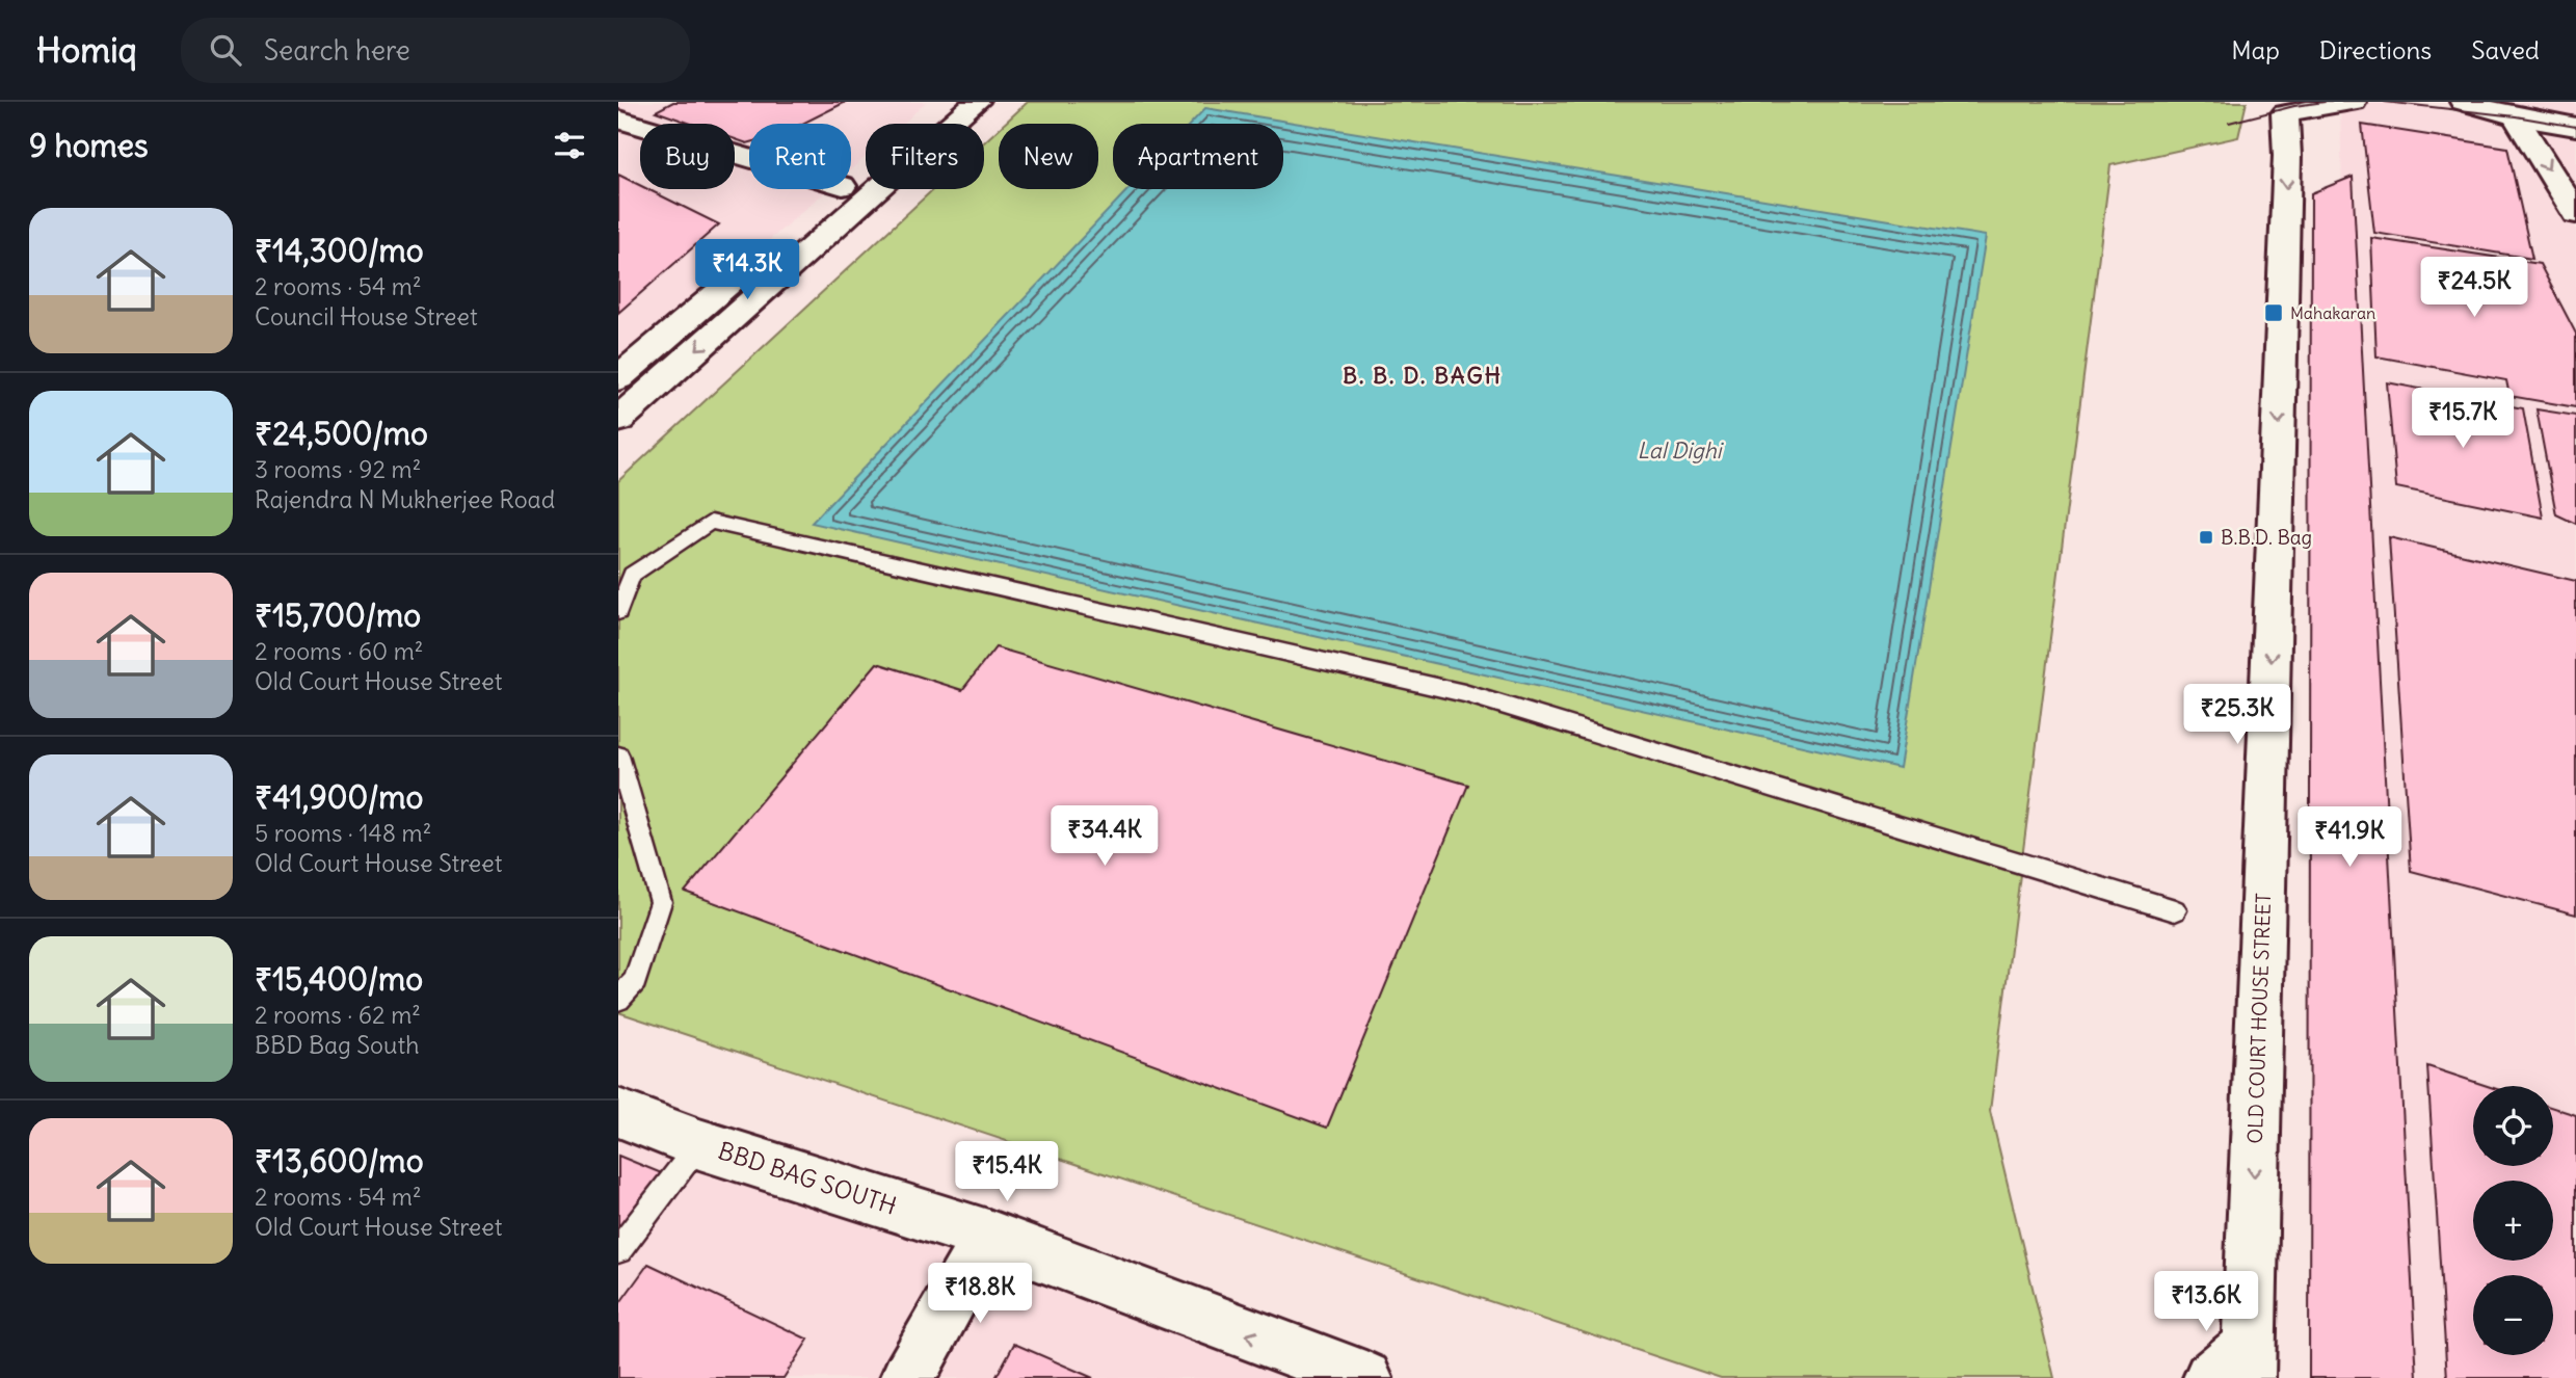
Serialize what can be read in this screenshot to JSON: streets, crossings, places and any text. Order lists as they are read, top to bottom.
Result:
{
  "streets": {
    "main road": ["OLD COURT HOUSE STREET", "BBD BAG SOUTH"]
  },
  "one_way": ["OLD COURT HOUSE STREET", "BBD BAG SOUTH"],
  "districts": ["B. B. D. BAGH"],
  "water": ["Lal Dighi"],
  "places": {
    "transit": ["Mahakaran", "B.B.D. Bag"]
  },
  "page": {
    "header": "Homiq",
    "search": "Search here",
    "nav": ["Map", "Directions", "Saved"],
    "heading": "9 homes",
    "chip": [
      "Buy",
      "Rent",
      "Filters",
      "New",
      "Apartment"
    ],
    "list": [
      {
        "name": "₹14,300/mo",
        "note": "2 rooms · 54 m² · Council House Street"
      },
      {
        "name": "₹24,500/mo",
        "note": "3 rooms · 92 m² · Rajendra N Mukherjee Road"
      },
      {
        "name": "₹15,700/mo",
        "note": "2 rooms · 60 m² · Old Court House Street"
      },
      {
        "name": "₹41,900/mo",
        "note": "5 rooms · 148 m² · Old Court House Street"
      },
      {
        "name": "₹15,400/mo",
        "note": "2 rooms · 62 m² · BBD Bag South"
      },
      {
        "name": "₹13,600/mo",
        "note": "2 rooms · 54 m² · Old Court House Street"
      }
    ],
    "price": [
      "₹14.3K",
      "₹24.5K",
      "₹15.7K",
      "₹25.3K",
      "₹34.4K",
      "₹41.9K",
      "₹15.4K",
      "₹18.8K",
      "₹13.6K"
    ],
    "map_buttons": ["+", "−"]
  }
}
